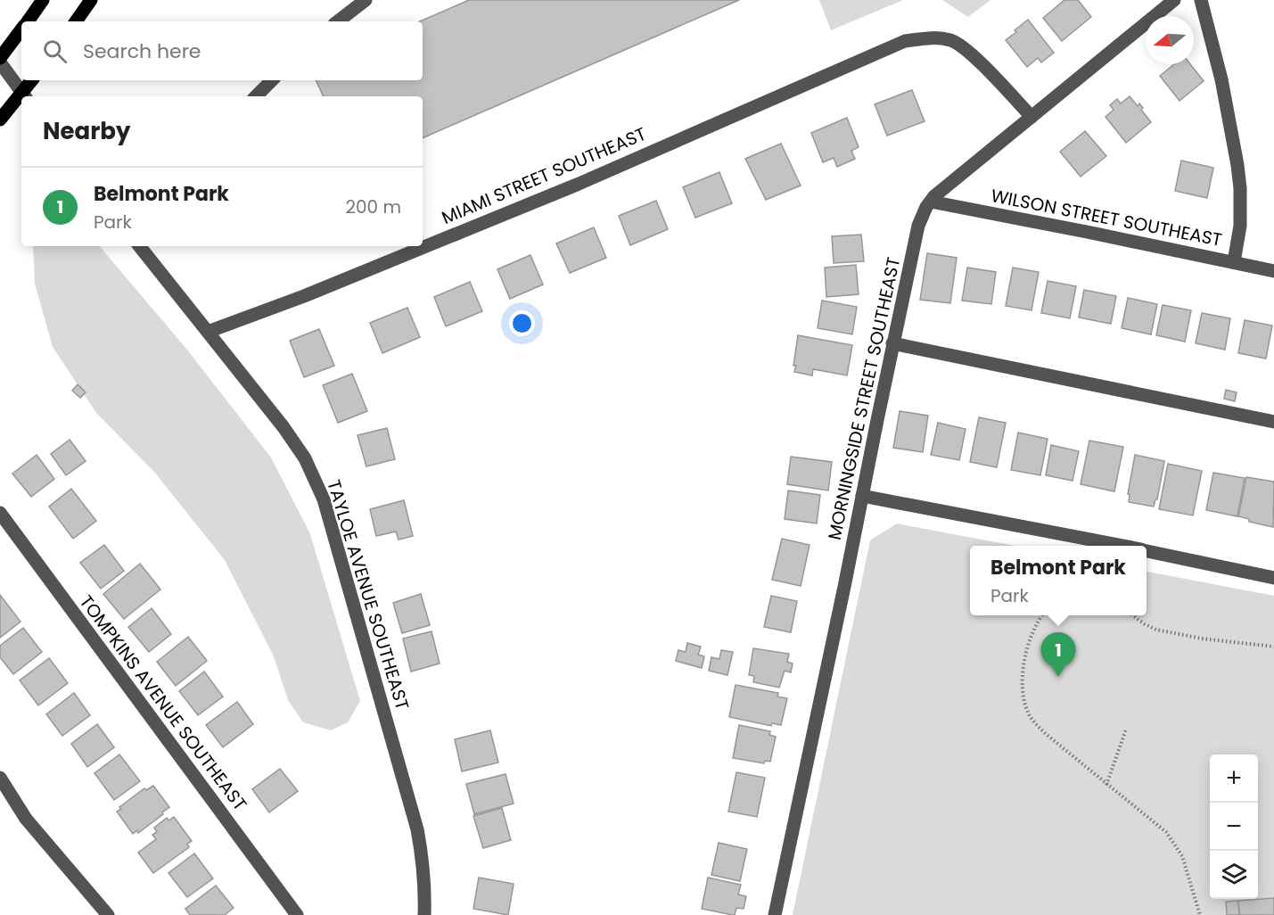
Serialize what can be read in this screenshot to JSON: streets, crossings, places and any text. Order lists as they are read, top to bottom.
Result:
{
  "streets": {
    "street": [
      "MIAMI STREET SOUTHEAST",
      "WILSON STREET SOUTHEAST",
      "MORNINGSIDE STREET SOUTHEAST",
      "TAYLOE AVENUE SOUTHEAST",
      "TOMPKINS AVENUE SOUTHEAST"
    ]
  },
  "crossings": [
    ["MIAMI STREET SOUTHEAST", "MORNINGSIDE STREET SOUTHEAST"],
    ["MIAMI STREET SOUTHEAST", "TAYLOE AVENUE SOUTHEAST"],
    ["WILSON STREET SOUTHEAST", "MORNINGSIDE STREET SOUTHEAST"]
  ],
  "north": "left",
  "page": {
    "search": "Search here",
    "heading": "Nearby",
    "list": [
      {
        "mark": "1",
        "name": "Belmont Park",
        "note": "Park",
        "value": "200 m"
      }
    ],
    "popup": ["Belmont Park", "Park"],
    "pins": "1",
    "map_buttons": ["+", "−"]
  }
}
